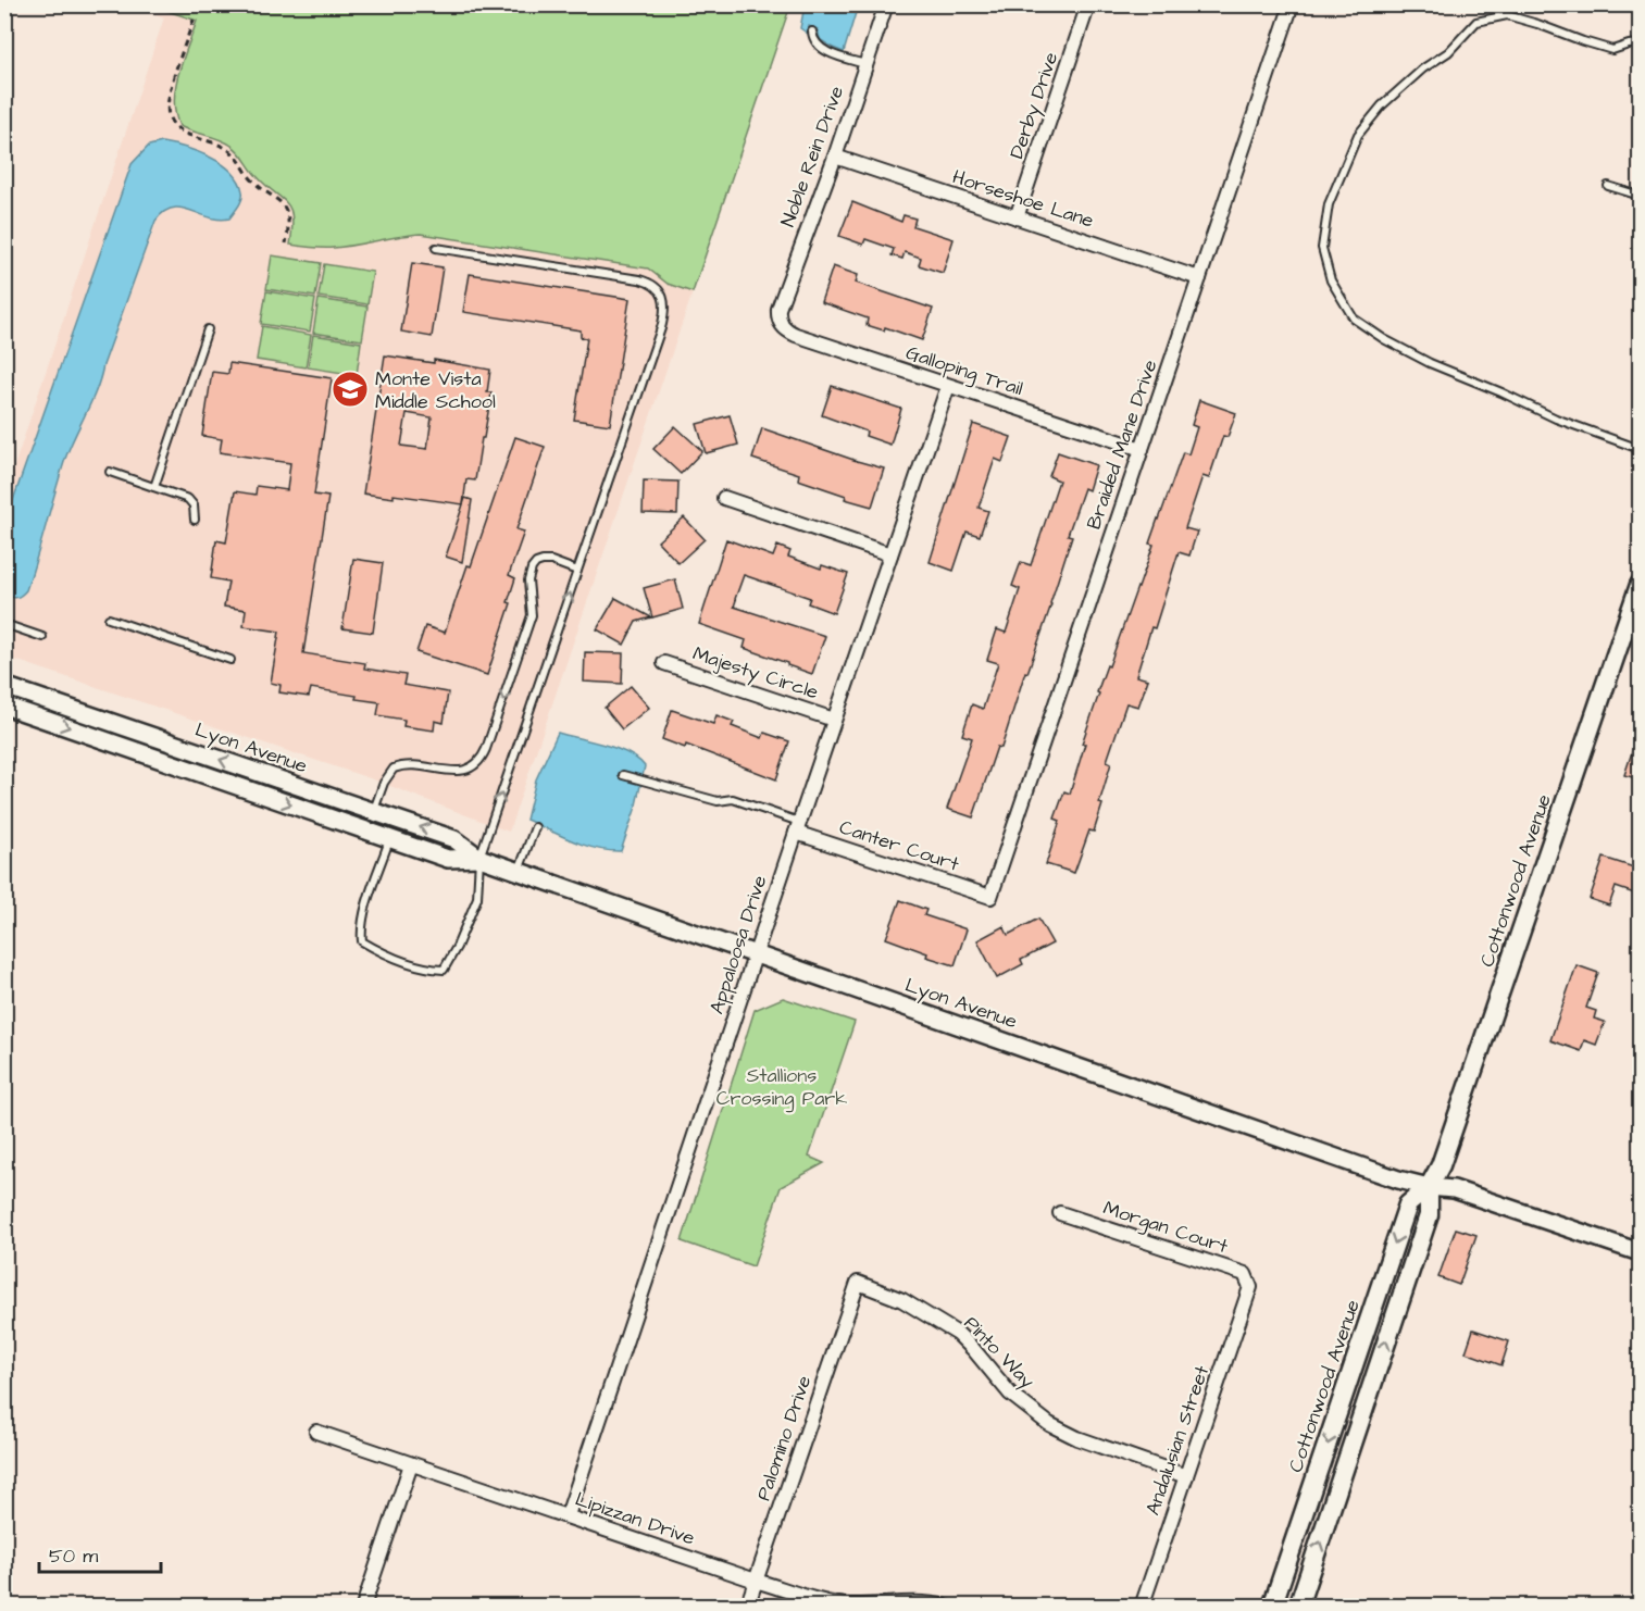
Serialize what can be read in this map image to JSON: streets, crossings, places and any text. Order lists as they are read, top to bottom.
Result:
{
  "streets": {
    "main road": ["Cottonwood Avenue"],
    "street": [
      "Derby Drive",
      "Noble Rein Drive",
      "Horseshoe Lane",
      "Galloping Trail",
      "Braided Mane Drive",
      "Majesty Circle",
      "Lyon Avenue",
      "Canter Court",
      "Appaloosa Drive",
      "Morgan Court",
      "Pinto Way",
      "Palomino Drive",
      "Andalusian Street",
      "Lipizzan Drive"
    ]
  },
  "crossings": [
    ["Derby Drive", "Horseshoe Lane"],
    ["Noble Rein Drive", "Horseshoe Lane"],
    ["Noble Rein Drive", "Galloping Trail"],
    ["Horseshoe Lane", "Braided Mane Drive"],
    ["Galloping Trail", "Braided Mane Drive"],
    ["Galloping Trail", "Appaloosa Drive"],
    ["Braided Mane Drive", "Canter Court"],
    ["Majesty Circle", "Appaloosa Drive"],
    ["Lyon Avenue", "Cottonwood Avenue"],
    ["Lyon Avenue", "Appaloosa Drive"],
    ["Canter Court", "Appaloosa Drive"],
    ["Appaloosa Drive", "Lipizzan Drive"],
    ["Morgan Court", "Andalusian Street"],
    ["Pinto Way", "Palomino Drive"],
    ["Pinto Way", "Andalusian Street"],
    ["Palomino Drive", "Lipizzan Drive"]
  ],
  "parks": ["Stallions Crossing Park"],
  "places": {
    "school or university": ["Monte Vista Middle School"]
  },
  "scale_bar": "50 m"
}
